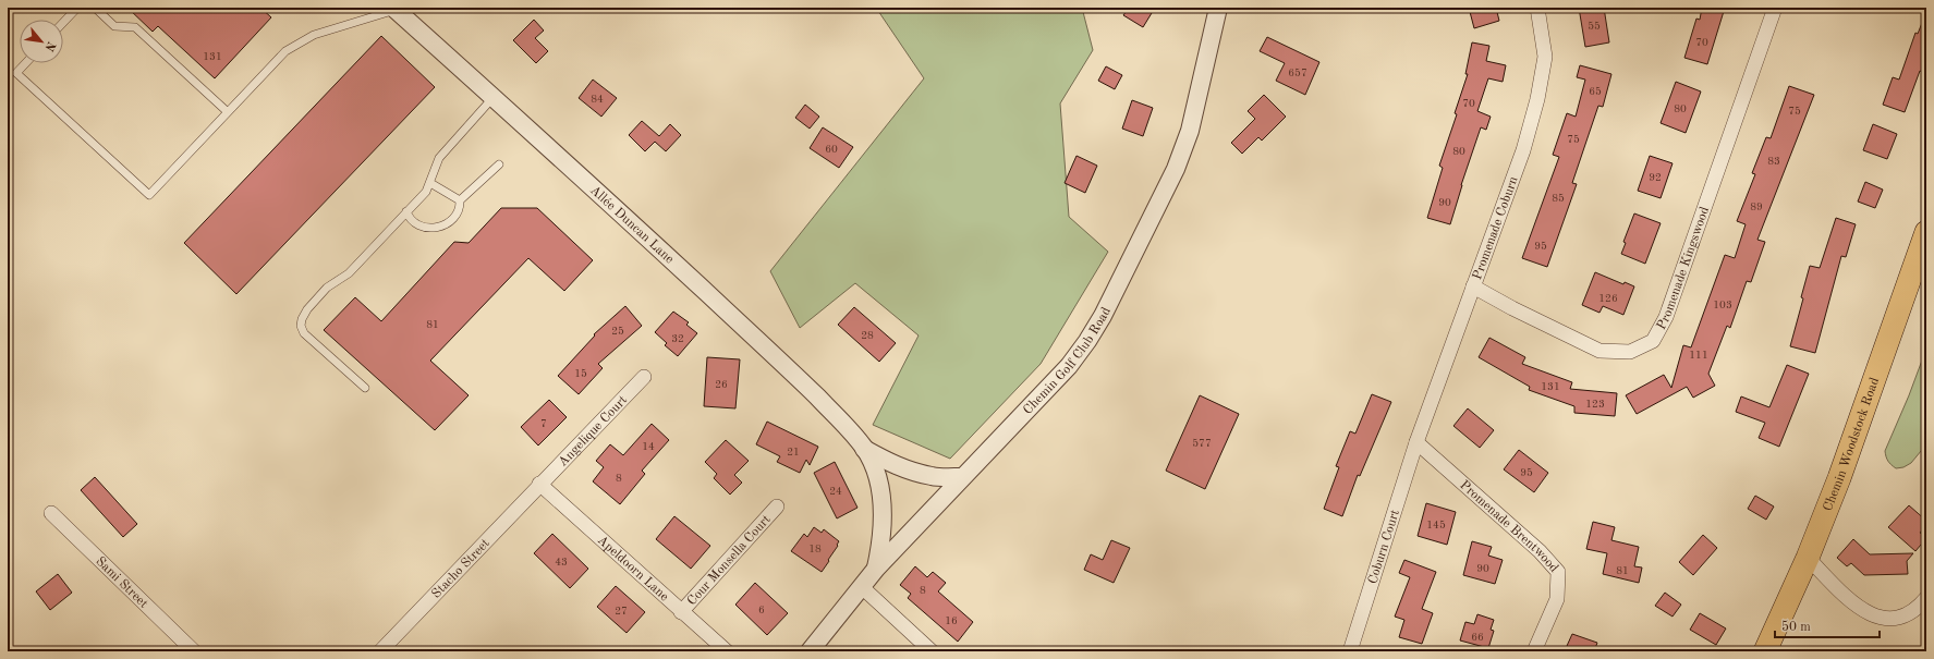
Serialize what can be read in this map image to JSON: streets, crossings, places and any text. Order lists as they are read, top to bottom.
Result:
{
  "streets": {
    "main road": ["Chemin Woodstock Road"],
    "street": [
      "Allée Duncan Lane",
      "Promenade Coburn",
      "Promenade Kingswood",
      "Chemin Golf Club Road",
      "Angelique Court",
      "Promenade Brentwood",
      "Coburn Court",
      "Cour Monsella Court",
      "Stacho Street",
      "Apeldoorn Lane",
      "Sami Street"
    ]
  },
  "crossings": [
    ["Promenade Coburn", "Promenade Kingswood"],
    ["Promenade Coburn", "Promenade Brentwood"],
    ["Promenade Coburn", "Coburn Court"],
    ["Angelique Court", "Stacho Street"],
    ["Angelique Court", "Apeldoorn Lane"],
    ["Promenade Brentwood", "Coburn Court"],
    ["Cour Monsella Court", "Apeldoorn Lane"],
    ["Stacho Street", "Apeldoorn Lane"]
  ],
  "house_numbers": [
    "55",
    "70",
    "131",
    "657",
    "65",
    "84",
    "70",
    "80",
    "75",
    "75",
    "60",
    "80",
    "83",
    "92",
    "85",
    "90",
    "89",
    "95",
    "126",
    "103",
    "81",
    "25",
    "28",
    "32",
    "111",
    "15",
    "26",
    "131",
    "123",
    "7",
    "577",
    "14",
    "21",
    "95",
    "8",
    "24",
    "145",
    "18",
    "43",
    "90",
    "81",
    "8",
    "6",
    "27",
    "16",
    "66"
  ],
  "scale_bar": "50 m",
  "north": "bottom right"
}
